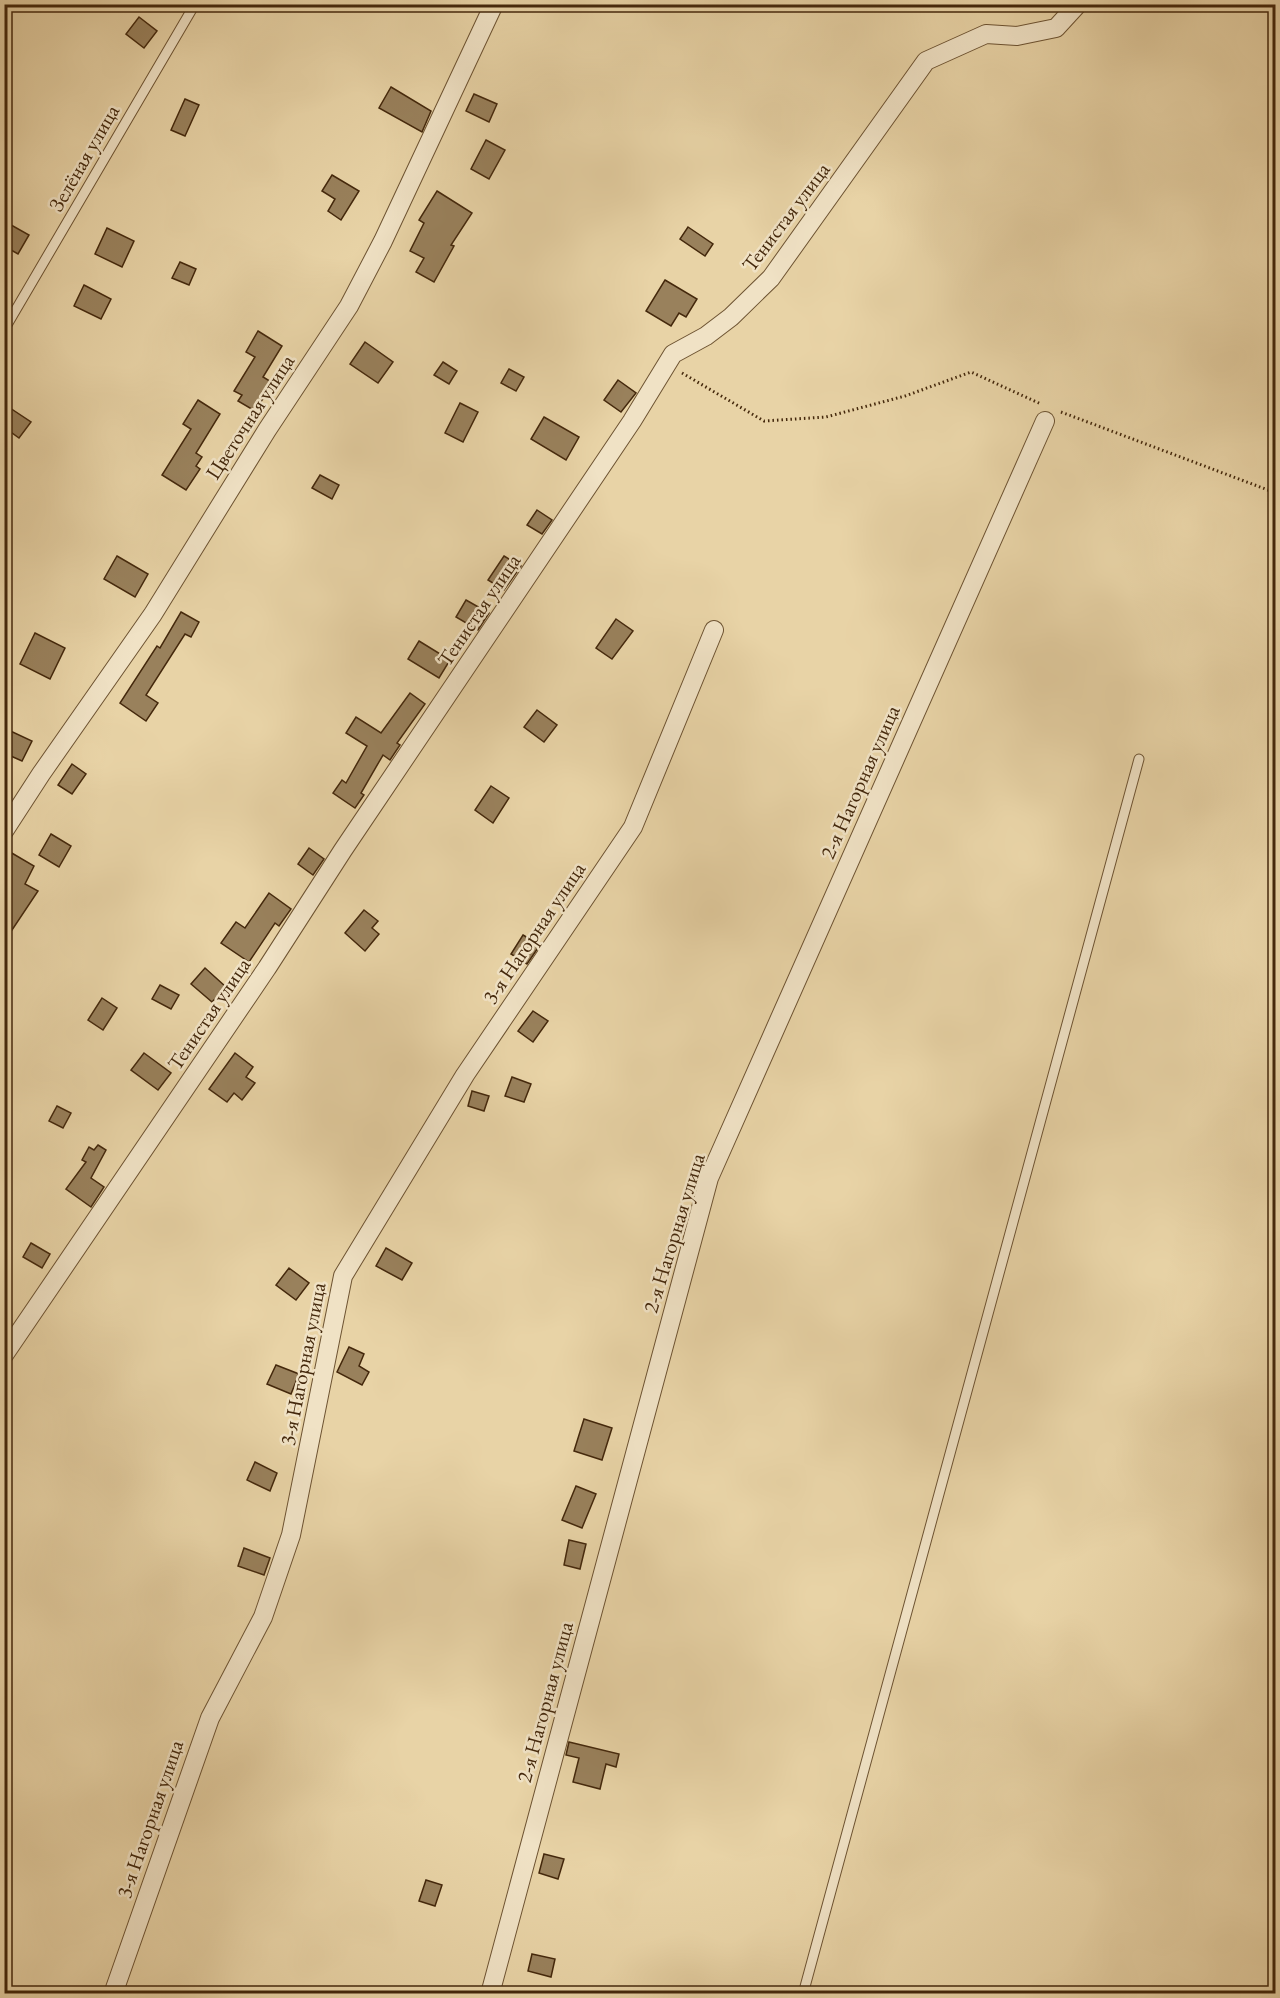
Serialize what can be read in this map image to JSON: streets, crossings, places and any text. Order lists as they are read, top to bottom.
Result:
{
  "streets": {
    "street": [
      "Тенистая улица",
      "Цветочная улица",
      "2-я Нагорная улица",
      "3-я Нагорная улица"
    ],
    "lane": ["Зелёная улица"]
  }
}
